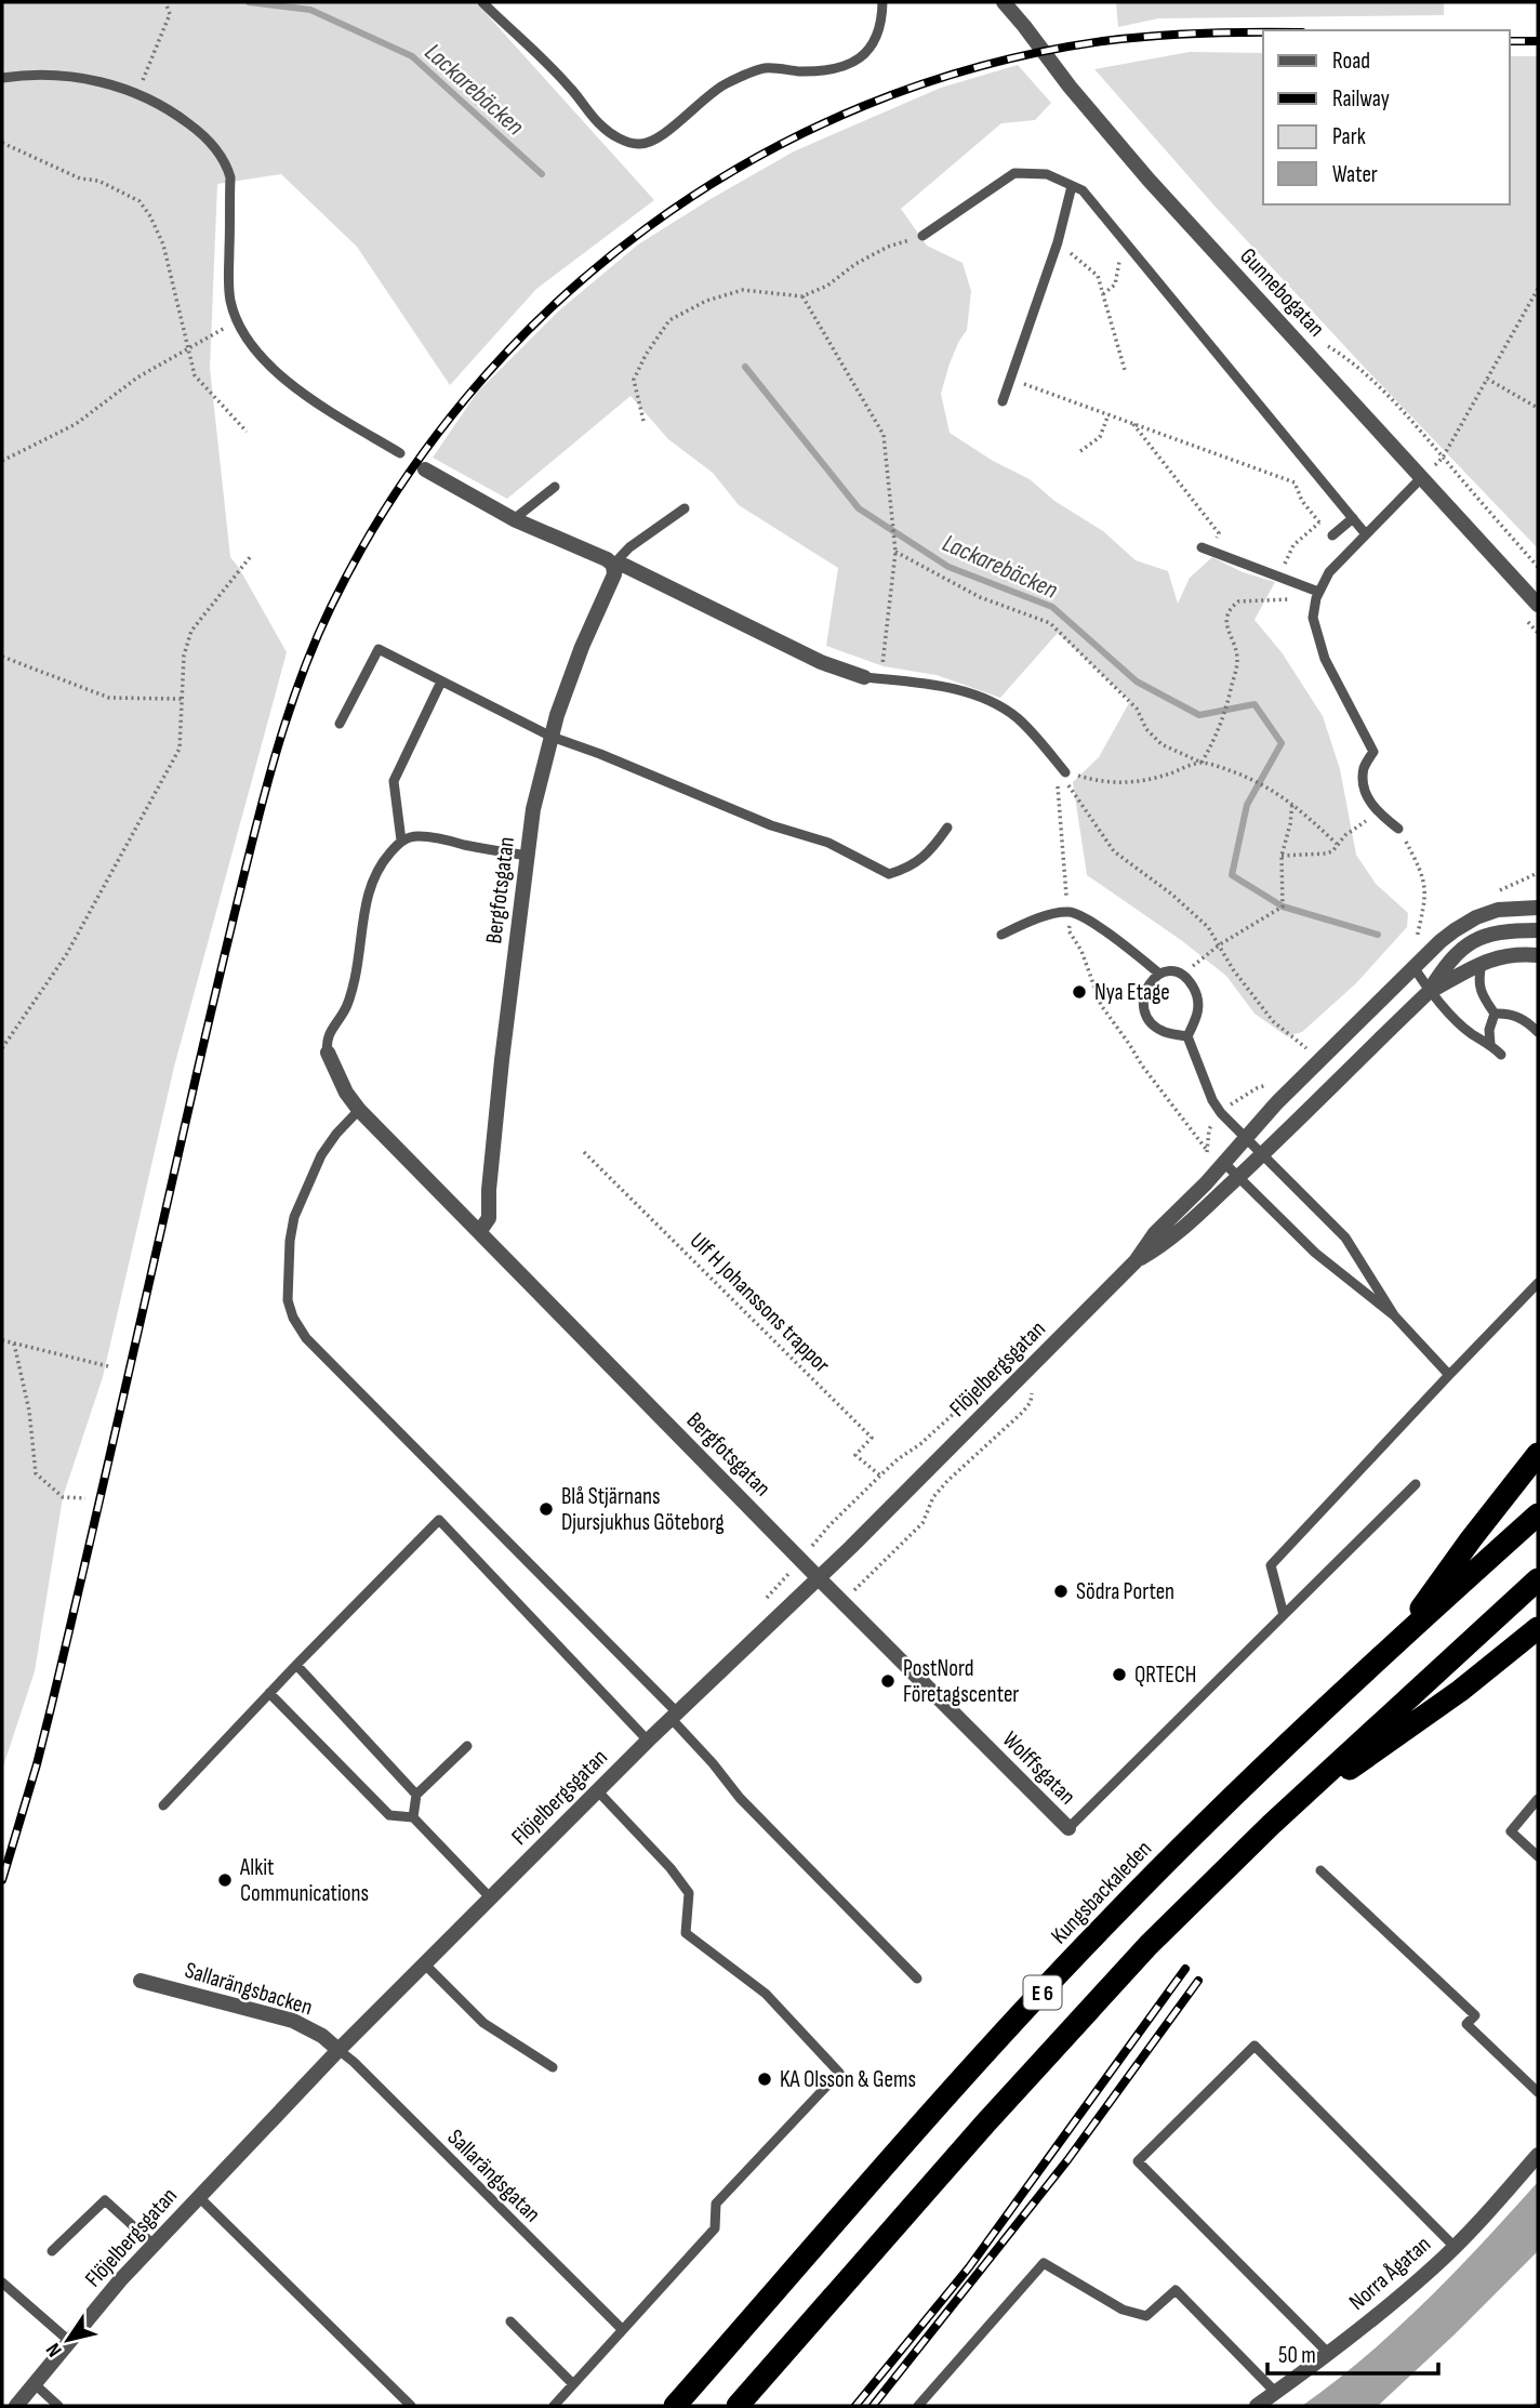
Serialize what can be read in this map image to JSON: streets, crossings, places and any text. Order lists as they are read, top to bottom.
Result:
{
  "streets": {
    "highway": ["Kungsbackaleden", "E 6"],
    "street": [
      "Gunnebogatan",
      "Bergfotsgatan",
      "Flöjelbergsgatan",
      "Wolffsgatan",
      "Sallarängsbacken",
      "Norra Ågatan"
    ],
    "lane": ["Sallarängsgatan"],
    "path": ["Ulf H Johanssons trappor"]
  },
  "crossings": [
    ["Bergfotsgatan", "Flöjelbergsgatan"],
    ["Bergfotsgatan", "Wolffsgatan"],
    ["Flöjelbergsgatan", "Wolffsgatan"],
    ["Flöjelbergsgatan", "Sallarängsbacken"],
    ["Flöjelbergsgatan", "Sallarängsgatan"],
    ["Sallarängsbacken", "Sallarängsgatan"]
  ],
  "water": ["Lackarebäcken"],
  "places": [
    "Nya Etage",
    "Blå Stjärnans Djursjukhus Göteborg",
    "Södra Porten",
    "QRTECH",
    "PostNord Företagscenter",
    "Alkit Communications",
    "KA Olsson & Gems"
  ],
  "legend": [
    "Road",
    "Railway",
    "Park",
    "Water"
  ],
  "scale_bar": "50 m",
  "north": "bottom left"
}
